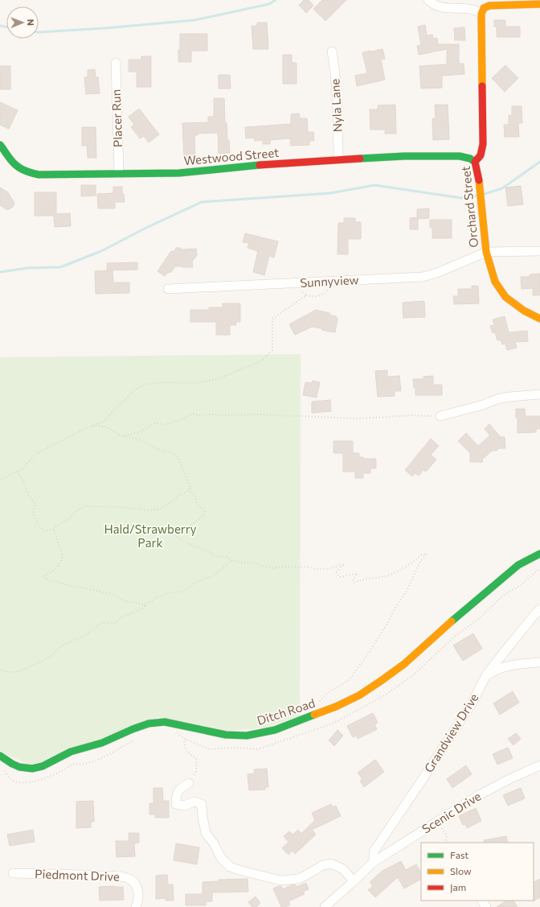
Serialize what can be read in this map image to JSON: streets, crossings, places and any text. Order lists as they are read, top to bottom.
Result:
{
  "streets": {
    "street": [
      "Nyla Lane",
      "Placer Run",
      "Westwood Street",
      "Orchard Street",
      "Sunnyview",
      "Ditch Road",
      "Grandview Drive",
      "Scenic Drive",
      "Piedmont Drive"
    ]
  },
  "crossings": [
    ["Nyla Lane", "Westwood Street"],
    ["Placer Run", "Westwood Street"],
    ["Westwood Street", "Orchard Street"],
    ["Orchard Street", "Sunnyview"],
    ["Grandview Drive", "Scenic Drive"]
  ],
  "parks": ["Hald/Strawberry Park"],
  "legend": ["Fast", "Slow", "Jam"],
  "north": "right"
}
